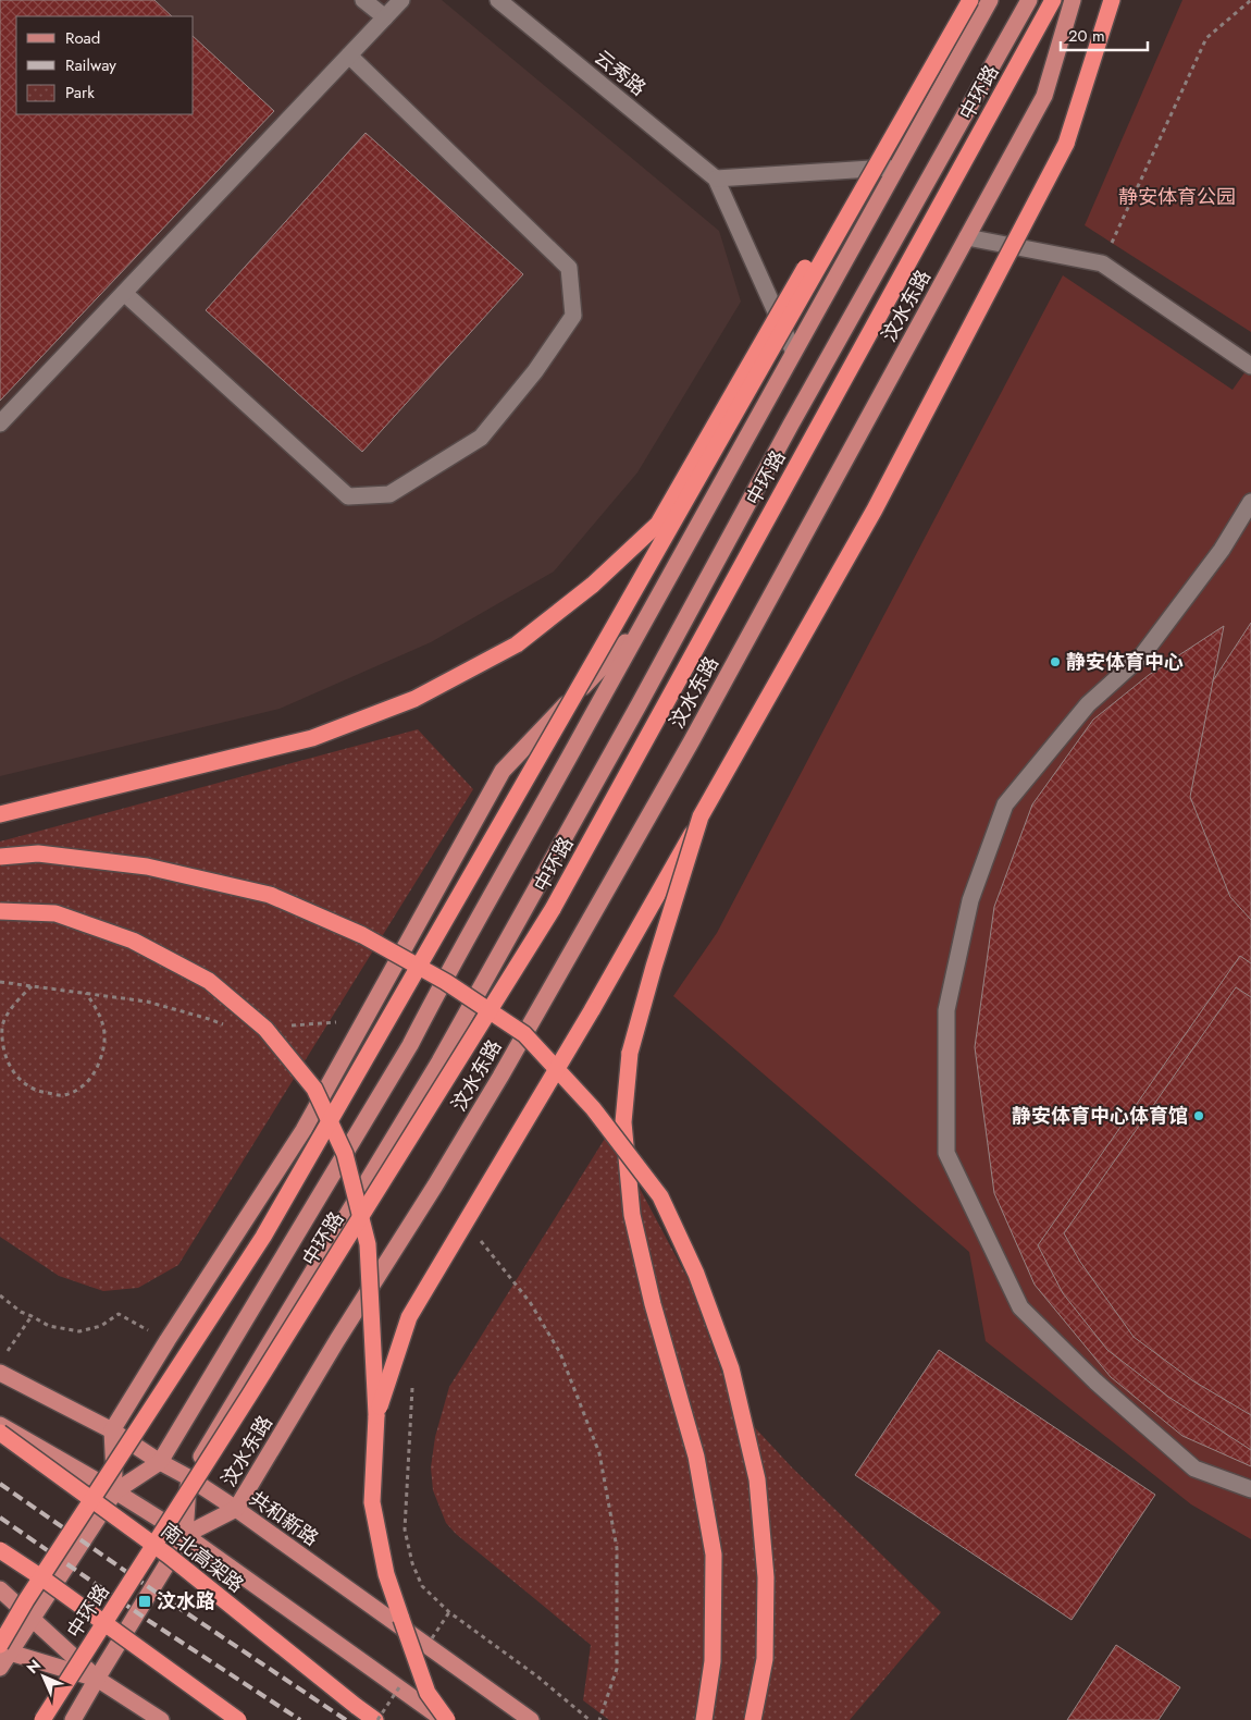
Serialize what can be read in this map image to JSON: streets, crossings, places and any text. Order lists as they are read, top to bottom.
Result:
{
  "streets": {
    "highway": ["中环路", "南北高架路"],
    "main road": ["汶水东路", "共和新路"],
    "street": ["云秀路"]
  },
  "crossings": [
    ["汶水东路", "共和新路"]
  ],
  "parks": ["静安体育公园"],
  "places": {
    "other": ["静安体育中心", "静安体育中心体育馆"],
    "transit": ["汶水路"]
  },
  "legend": ["Road", "Railway", "Park"],
  "scale_bar": "20 m",
  "north": "top left"
}
